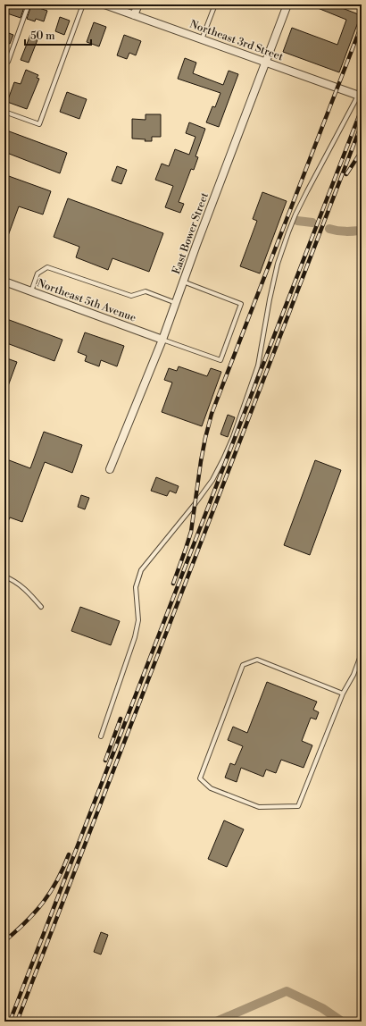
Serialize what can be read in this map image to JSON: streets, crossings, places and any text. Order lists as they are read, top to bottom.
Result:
{
  "streets": {
    "street": ["Northeast 3rd Street", "East Bower Street", "Northeast 5th Avenue"]
  },
  "crossings": [
    ["Northeast 3rd Street", "East Bower Street"],
    ["East Bower Street", "Northeast 5th Avenue"]
  ],
  "scale_bar": "50 m"
}
